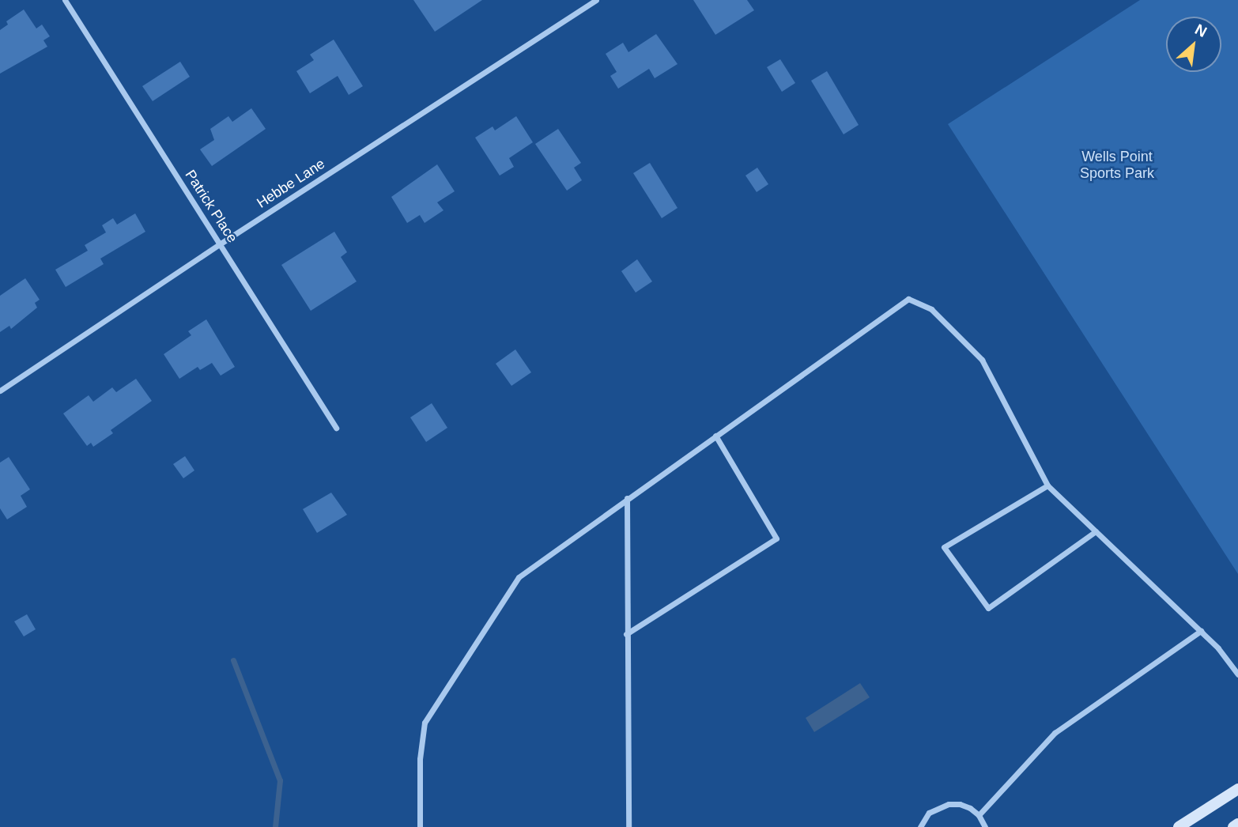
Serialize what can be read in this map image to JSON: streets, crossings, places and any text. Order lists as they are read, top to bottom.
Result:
{
  "streets": {
    "street": ["Hebbe Lane", "Patrick Place"]
  },
  "crossings": [
    ["Hebbe Lane", "Patrick Place"]
  ],
  "parks": ["Wells Point Sports Park"],
  "north": "top right"
}
